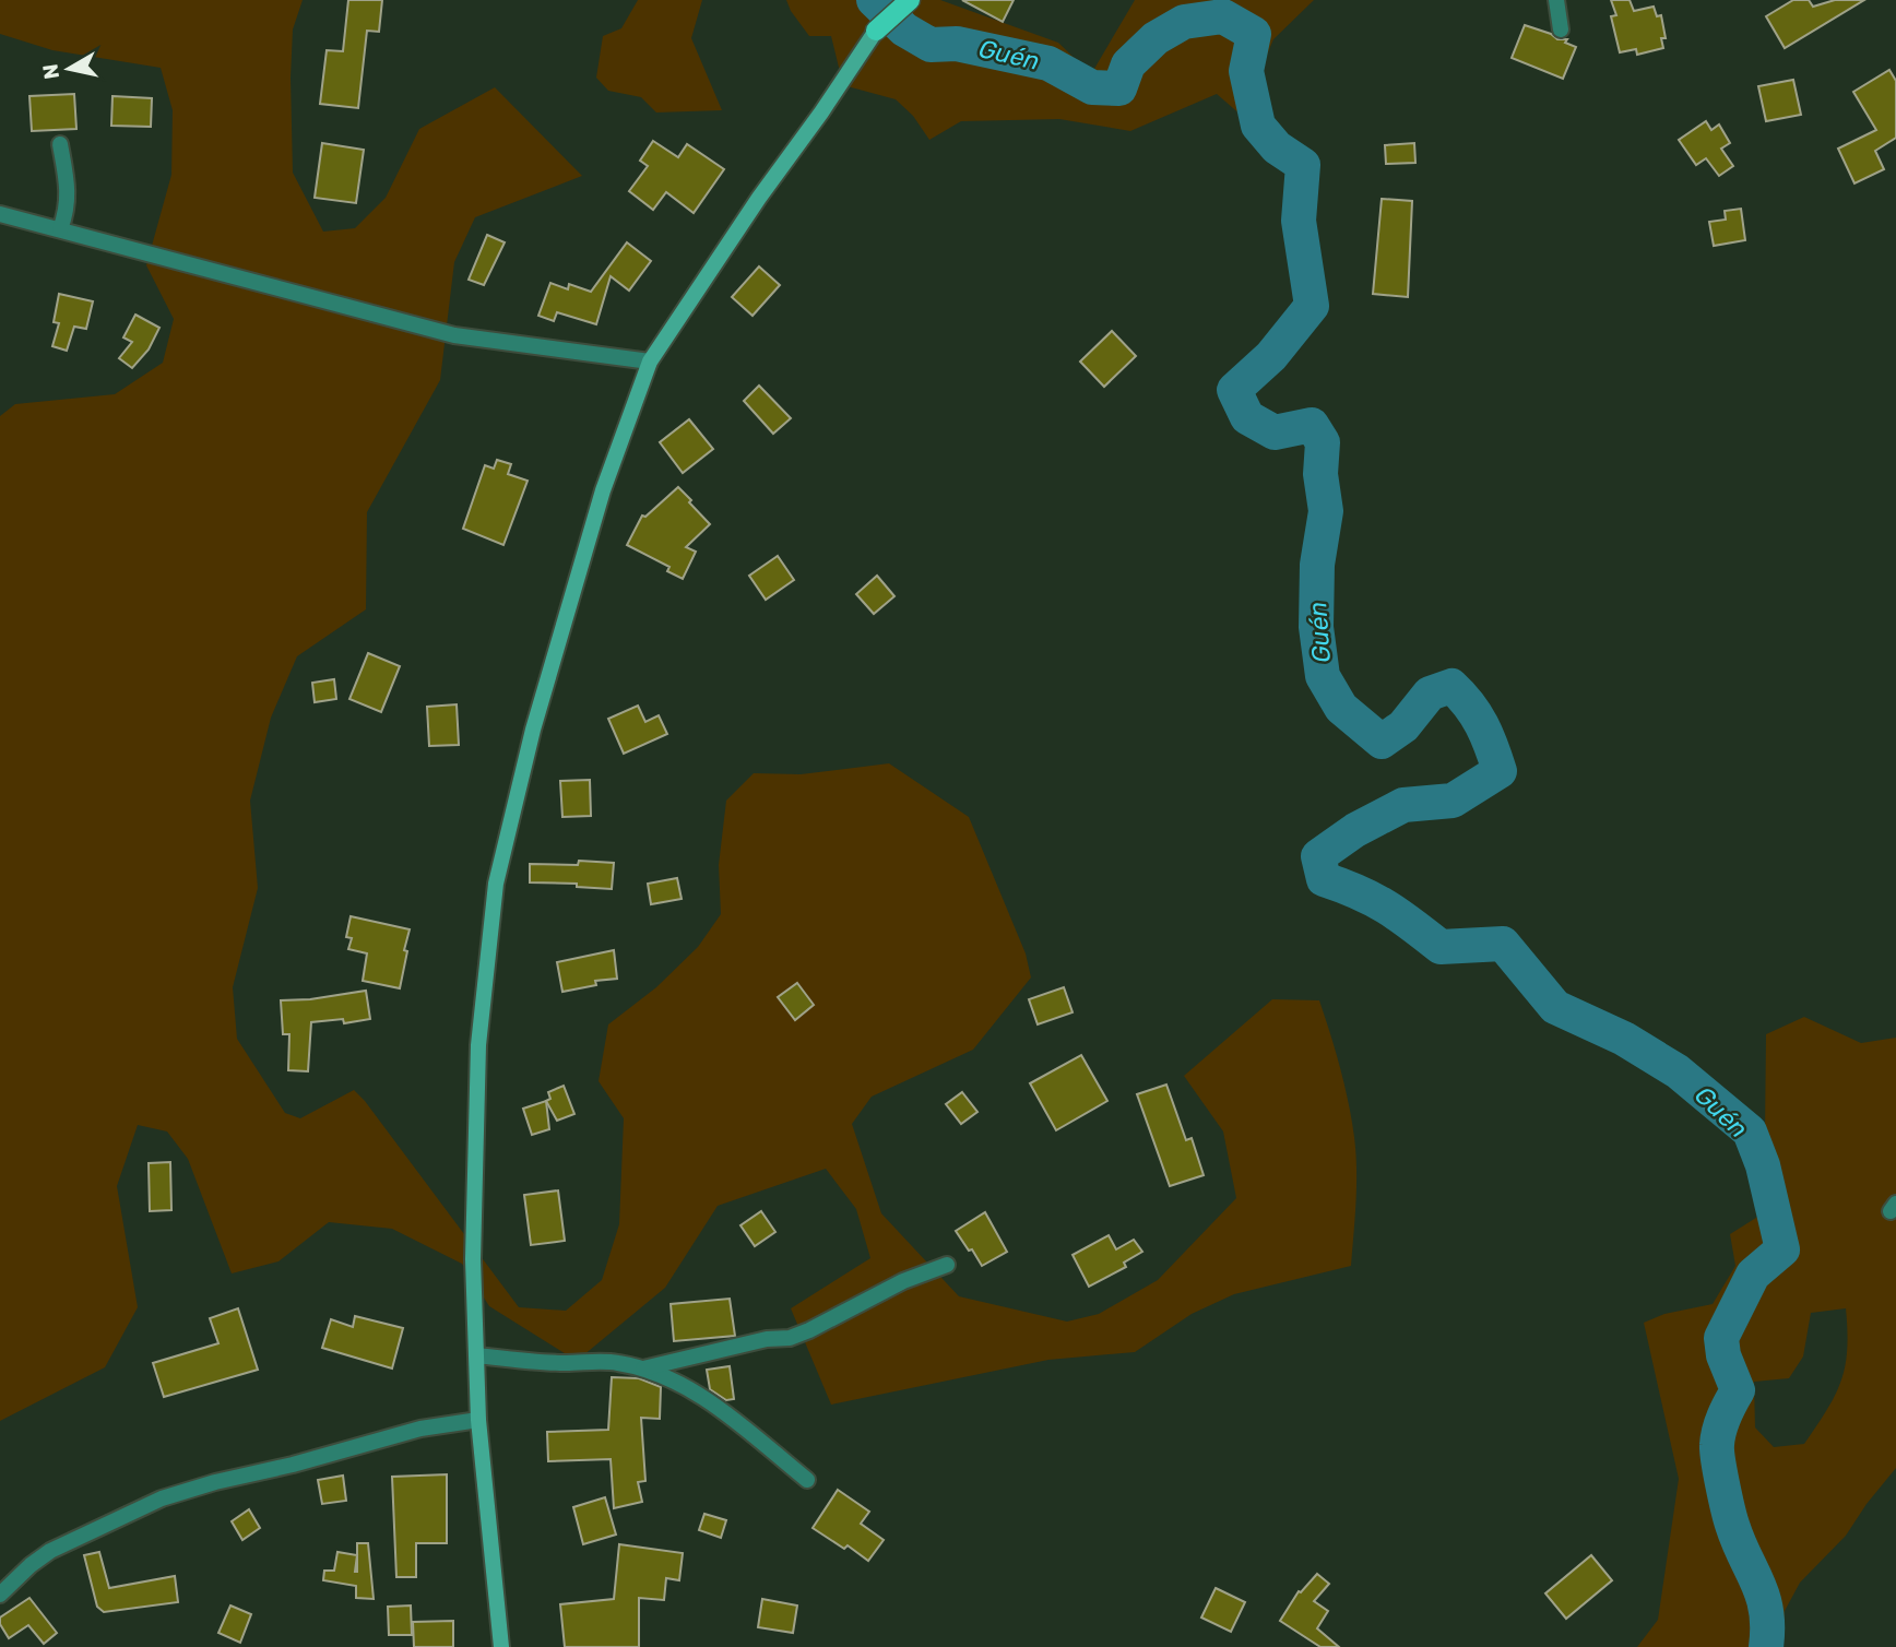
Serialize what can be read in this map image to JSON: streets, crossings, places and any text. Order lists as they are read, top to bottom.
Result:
{
  "water": ["Guén"],
  "north": "left"
}
